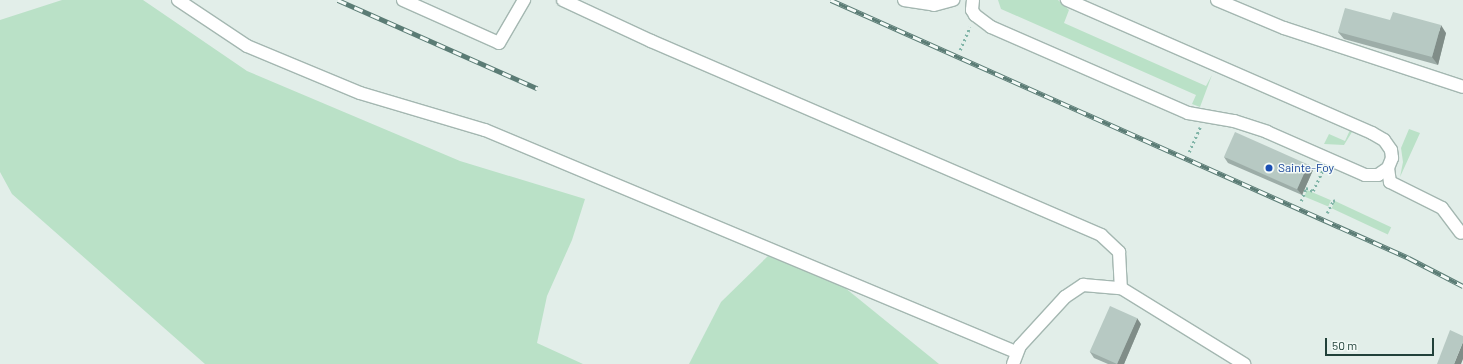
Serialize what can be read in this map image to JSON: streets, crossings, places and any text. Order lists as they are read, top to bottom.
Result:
{
  "places": ["Sainte-Foy"],
  "scale_bar": "50 m"
}
